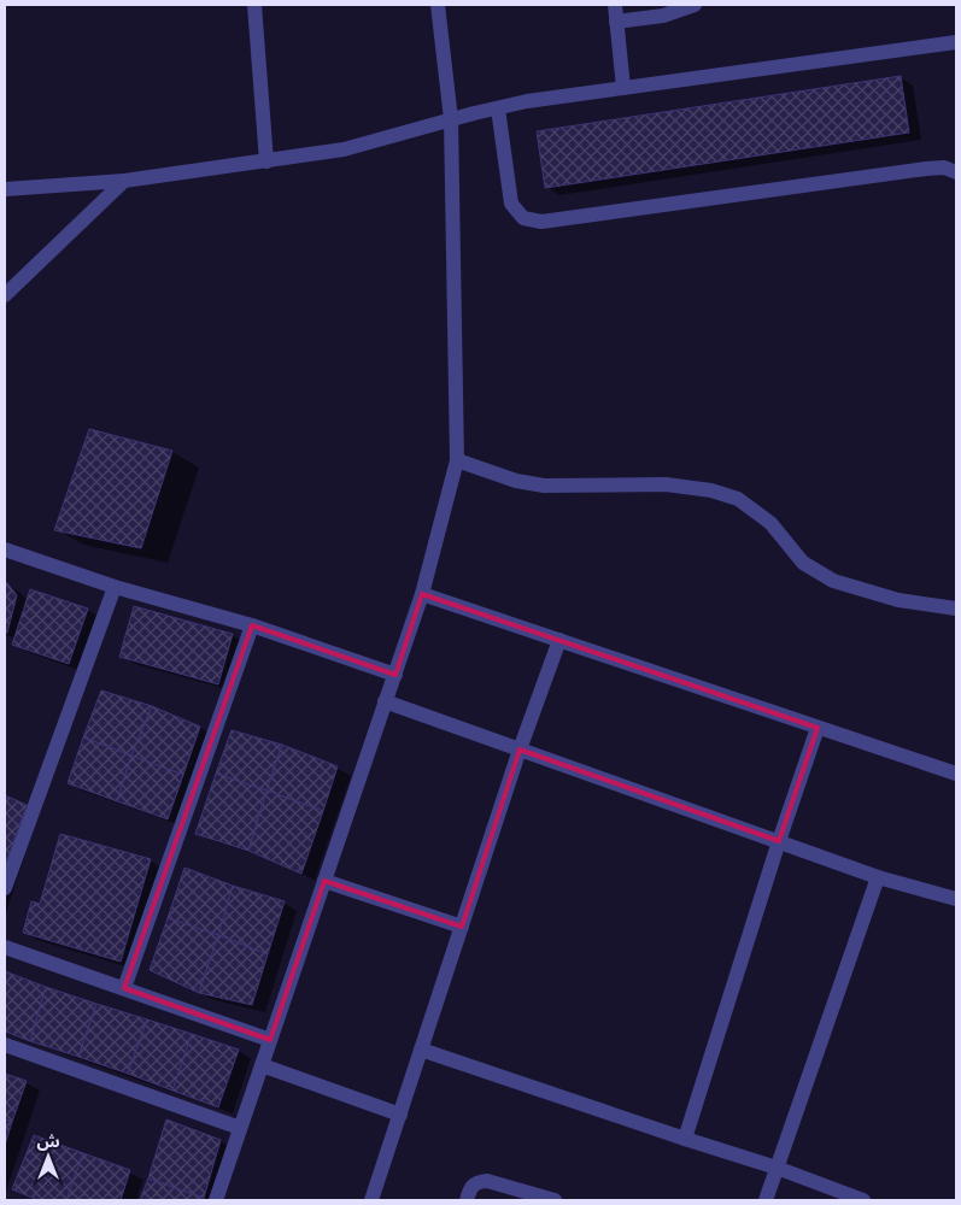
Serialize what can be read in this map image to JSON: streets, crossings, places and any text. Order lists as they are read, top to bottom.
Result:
{
  "north": "top"
}
